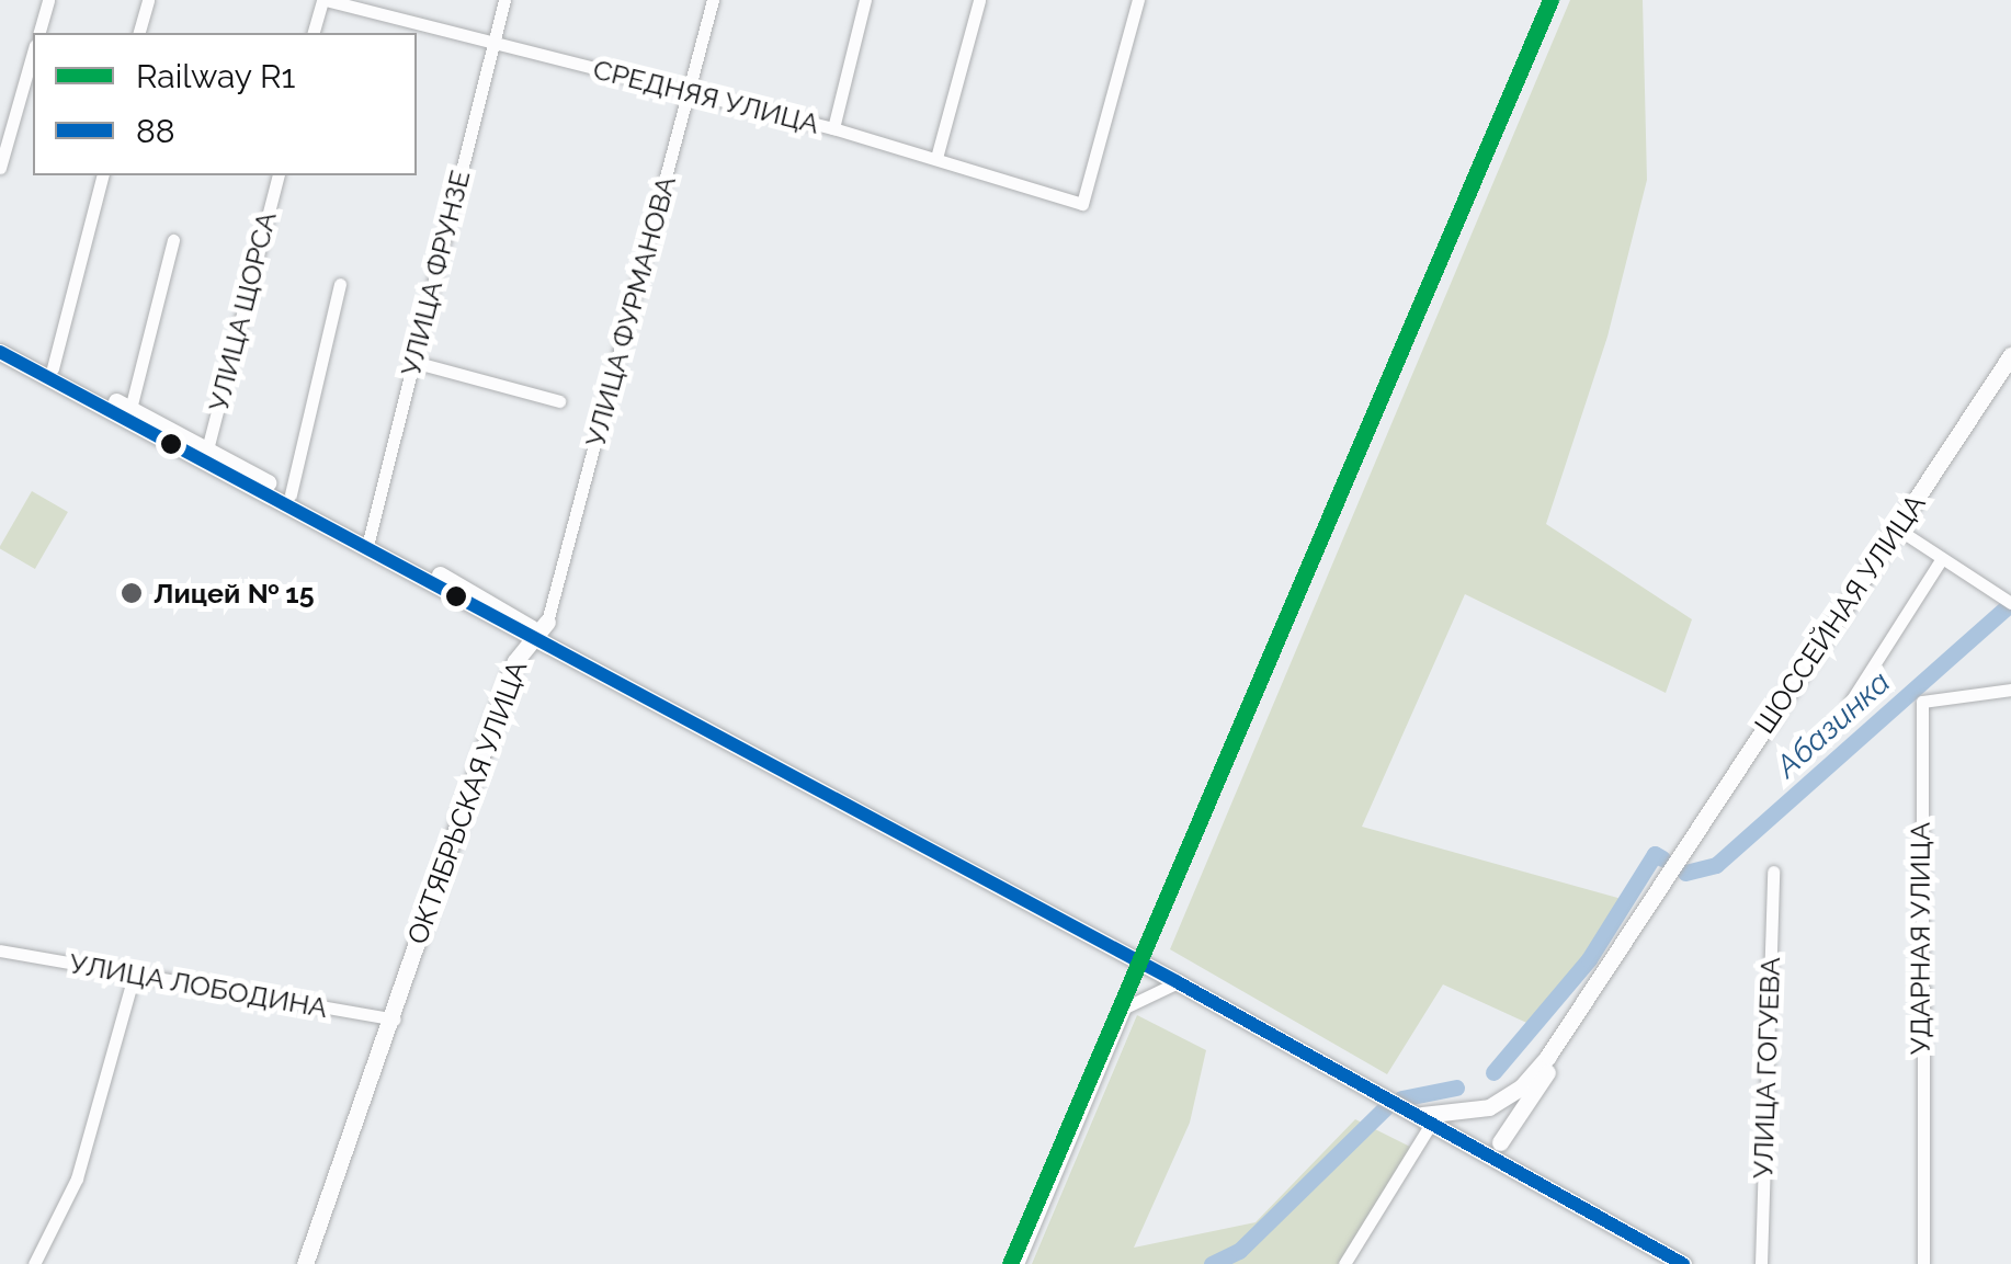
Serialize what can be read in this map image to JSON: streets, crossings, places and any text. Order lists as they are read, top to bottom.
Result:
{
  "streets": {
    "main road": ["ШОССЕЙНАЯ УЛИЦА", "ОКТЯБРЬСКАЯ УЛИЦА"],
    "street": [
      "СРЕДНЯЯ УЛИЦА",
      "УЛИЦА ФРУНЗЕ",
      "УЛИЦА ЩОРСА",
      "УЛИЦА ФУРМАНОВА",
      "УДАРНАЯ УЛИЦА",
      "УЛИЦА ЛОБОДИНА",
      "УЛИЦА ГОГУЕВА"
    ]
  },
  "crossings": [
    ["СРЕДНЯЯ УЛИЦА", "УЛИЦА ФРУНЗЕ"],
    ["СРЕДНЯЯ УЛИЦА", "УЛИЦА ФУРМАНОВА"],
    ["УЛИЦА ФУРМАНОВА", "ОКТЯБРЬСКАЯ УЛИЦА"],
    ["ОКТЯБРЬСКАЯ УЛИЦА", "УЛИЦА ЛОБОДИНА"]
  ],
  "water": ["Абазинка"],
  "places": ["Лицей № 15"],
  "lines": ["rail line R1", "transit line 88"],
  "legend": ["Railway R1", "88"]
}
